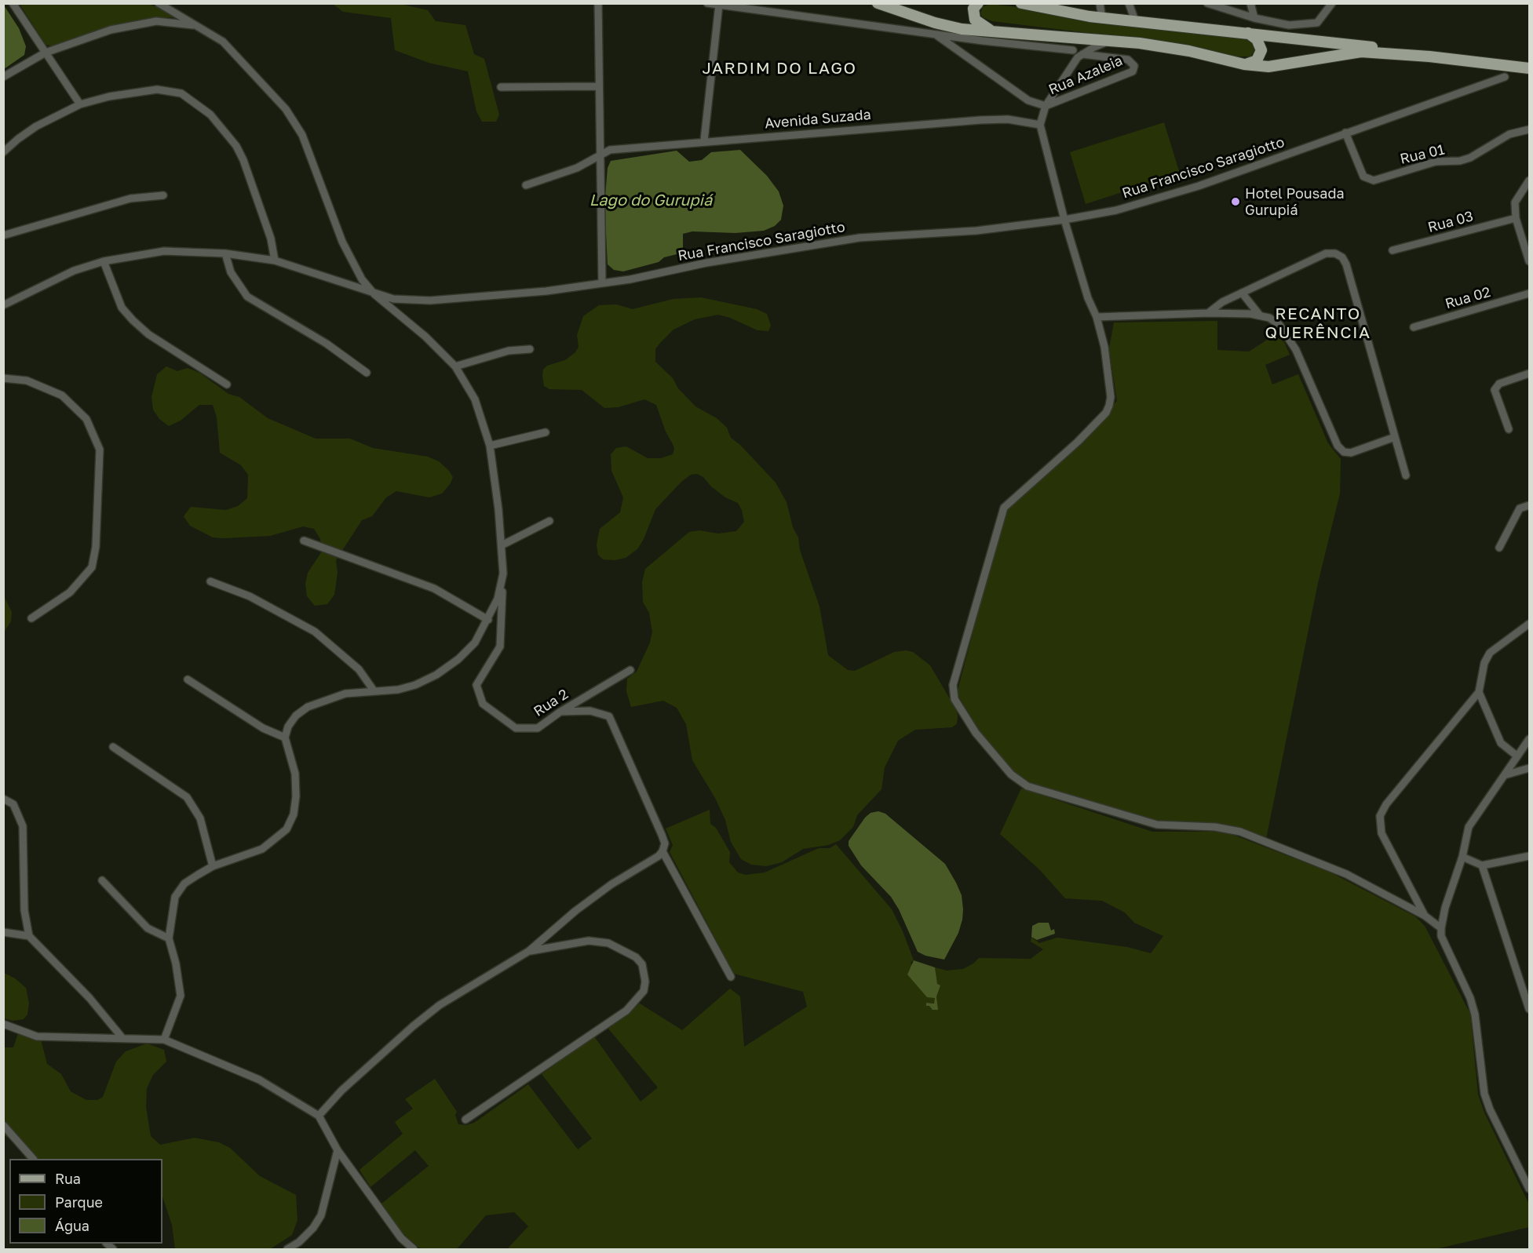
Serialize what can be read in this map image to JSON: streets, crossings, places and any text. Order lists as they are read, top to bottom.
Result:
{
  "streets": {
    "street": [
      "Rua Azaleia",
      "Avenida Suzada",
      "Rua 01",
      "Rua Francisco Saragiotto",
      "Rua 03",
      "Rua 02",
      "Rua 2"
    ]
  },
  "crossings": [
    ["Rua 01", "Rua Francisco Saragiotto"]
  ],
  "districts": ["JARDIM DO LAGO", "RECANTO QUERÊNCIA"],
  "water": ["Lago do Gurupiá"],
  "places": ["Hotel Pousada Gurupiá"],
  "legend": ["Rua", "Parque", "Água"]
}
